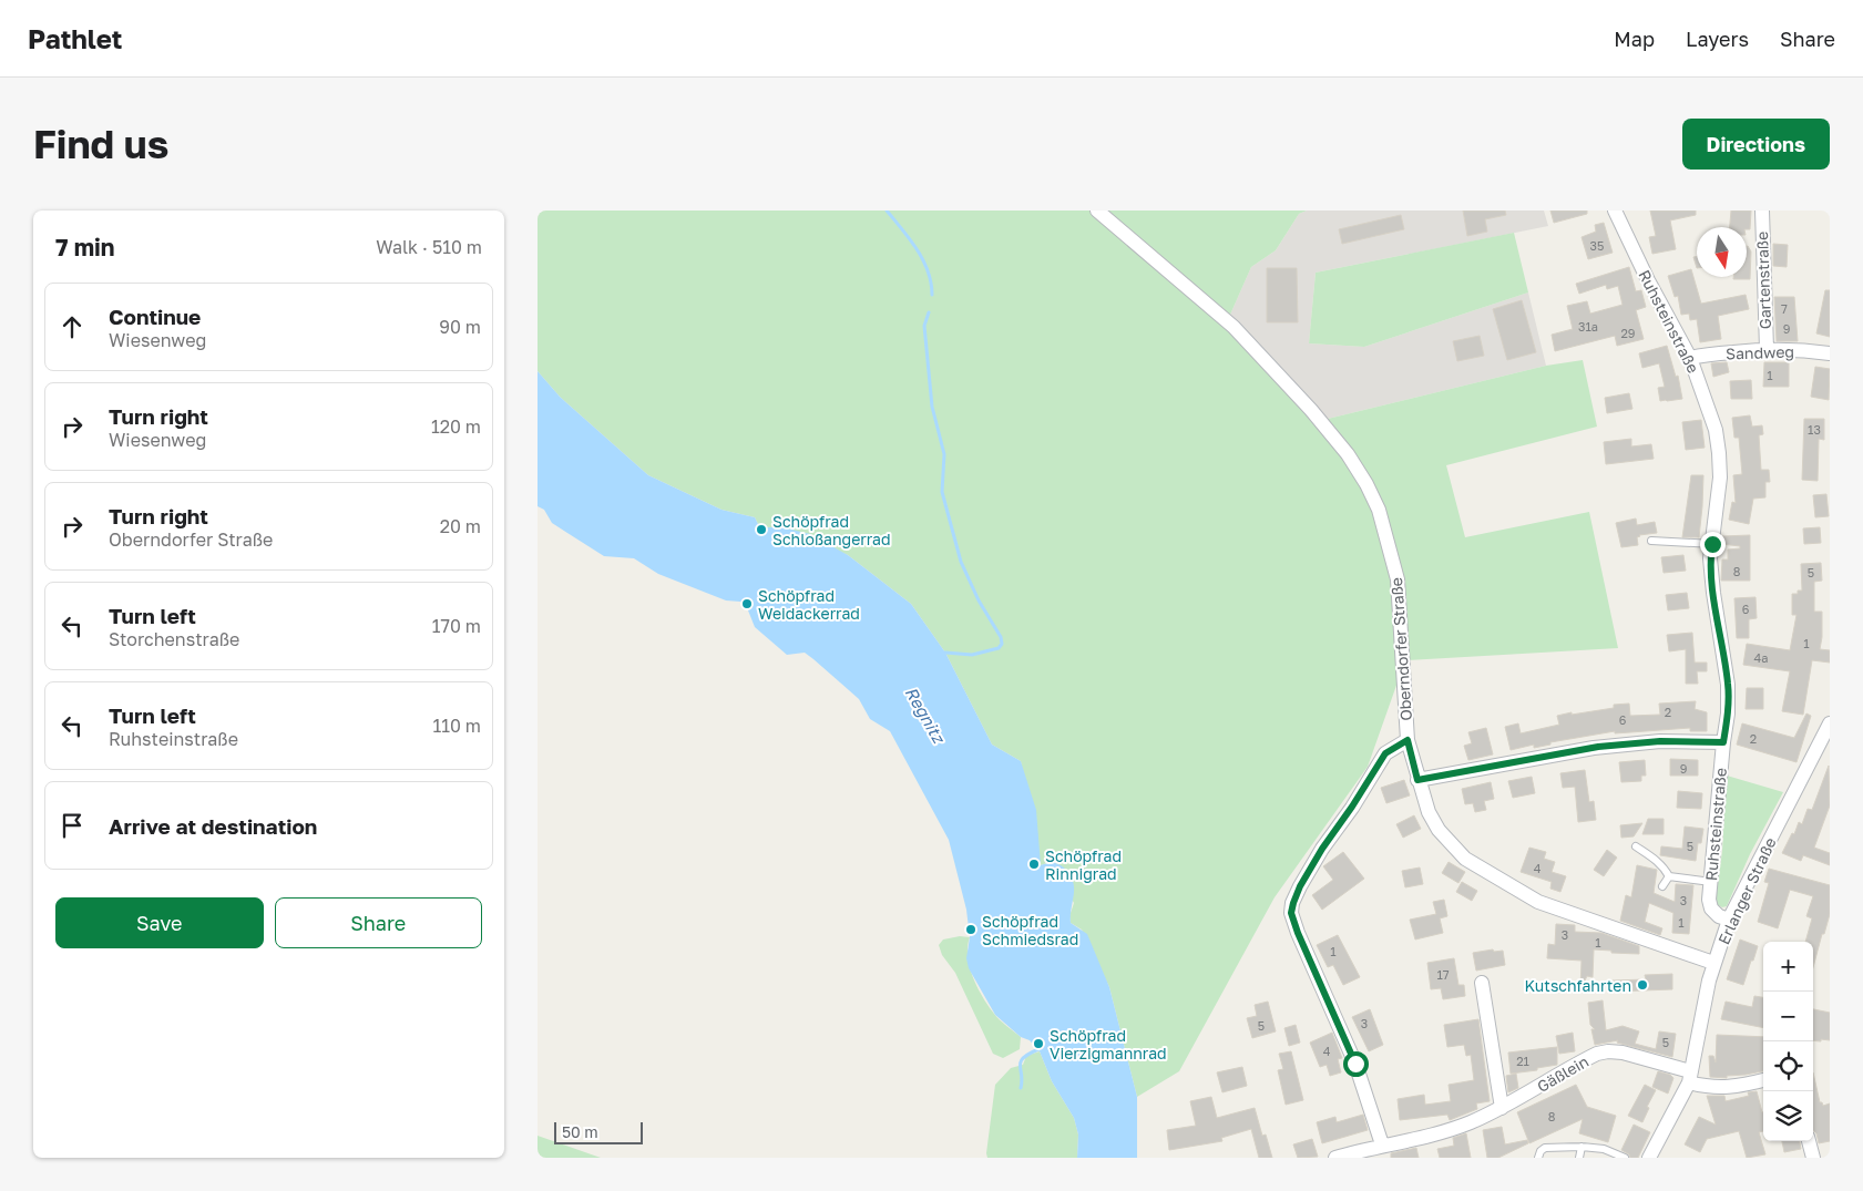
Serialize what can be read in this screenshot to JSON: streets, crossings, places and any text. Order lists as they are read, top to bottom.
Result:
{
  "streets": {
    "street": [
      "Gartenstraße",
      "Ruhsteinstraße",
      "Sandweg",
      "Oberndorfer Straße",
      "Erlanger Straße",
      "Gäßlein"
    ]
  },
  "crossings": [
    ["Gartenstraße", "Sandweg"],
    ["Ruhsteinstraße", "Sandweg"],
    ["Ruhsteinstraße", "Erlanger Straße"],
    ["Oberndorfer Straße", "Erlanger Straße"],
    ["Erlanger Straße", "Gäßlein"]
  ],
  "water": ["Regnitz"],
  "places": [
    "Schöpfrad Schloßangerrad",
    "Schöpfrad Weidackerrad",
    "Schöpfrad Rinnigrad",
    "Schöpfrad Schmiedsrad",
    "Kutschfahrten",
    "Schöpfrad Vierzigmannrad"
  ],
  "house_numbers": [
    "35",
    "7",
    "31a",
    "9",
    "29",
    "1",
    "13",
    "8",
    "5",
    "6",
    "1",
    "4a",
    "2",
    "6",
    "2",
    "9",
    "5",
    "4",
    "3",
    "1",
    "3",
    "1",
    "1",
    "17",
    "3",
    "5",
    "5",
    "4",
    "21",
    "8"
  ],
  "scale_bar": "50 m",
  "north": "bottom",
  "page": {
    "header": "Pathlet",
    "nav": ["Map", "Layers", "Share"],
    "buttons": [
      "Directions",
      ["Save", "Share"]
    ],
    "title": "Find us",
    "heading": ["7 min", "Walk · 510 m"],
    "list": [
      ["Continue", "Wiesenweg", "90 m"],
      ["Turn right", "Wiesenweg", "120 m"],
      ["Turn right", "Oberndorfer Straße", "20 m"],
      ["Turn left", "Storchenstraße", "170 m"],
      ["Turn left", "Ruhsteinstraße", "110 m"],
      "Arrive at destination"
    ],
    "map_buttons": ["+", "−"],
    "scale": "50 m"
  }
}
